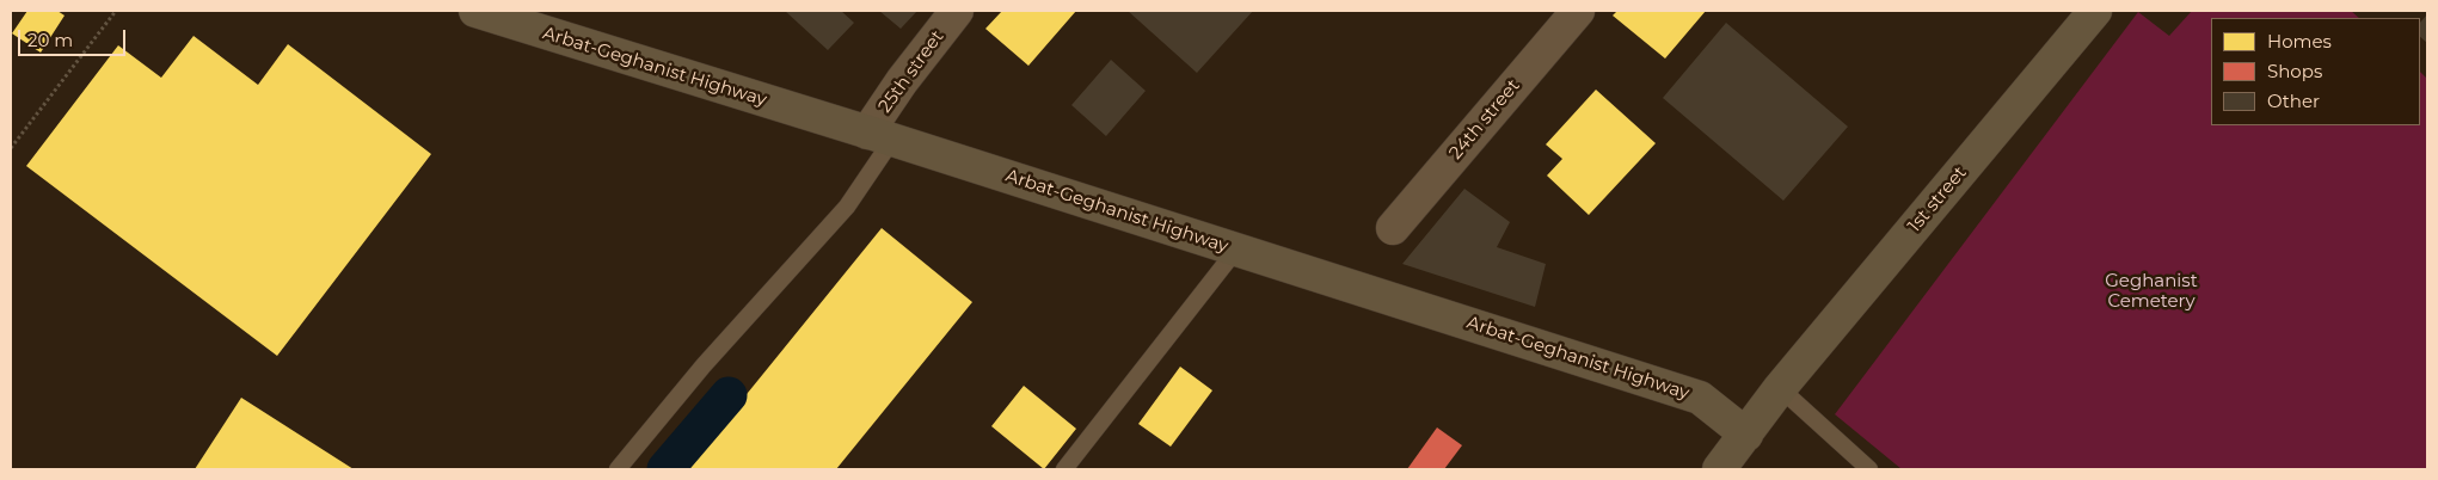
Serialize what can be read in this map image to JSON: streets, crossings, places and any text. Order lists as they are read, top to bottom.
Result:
{
  "streets": {
    "main road": ["Arbat-Geghanist Highway", "1st street"],
    "street": ["25th street", "24th street"]
  },
  "crossings": [
    ["Arbat-Geghanist Highway", "25th street"],
    ["Arbat-Geghanist Highway", "1st street"]
  ],
  "parks": ["Geghanist Cemetery"],
  "legend": ["Homes", "Shops", "Other"],
  "scale_bar": "20 m"
}
